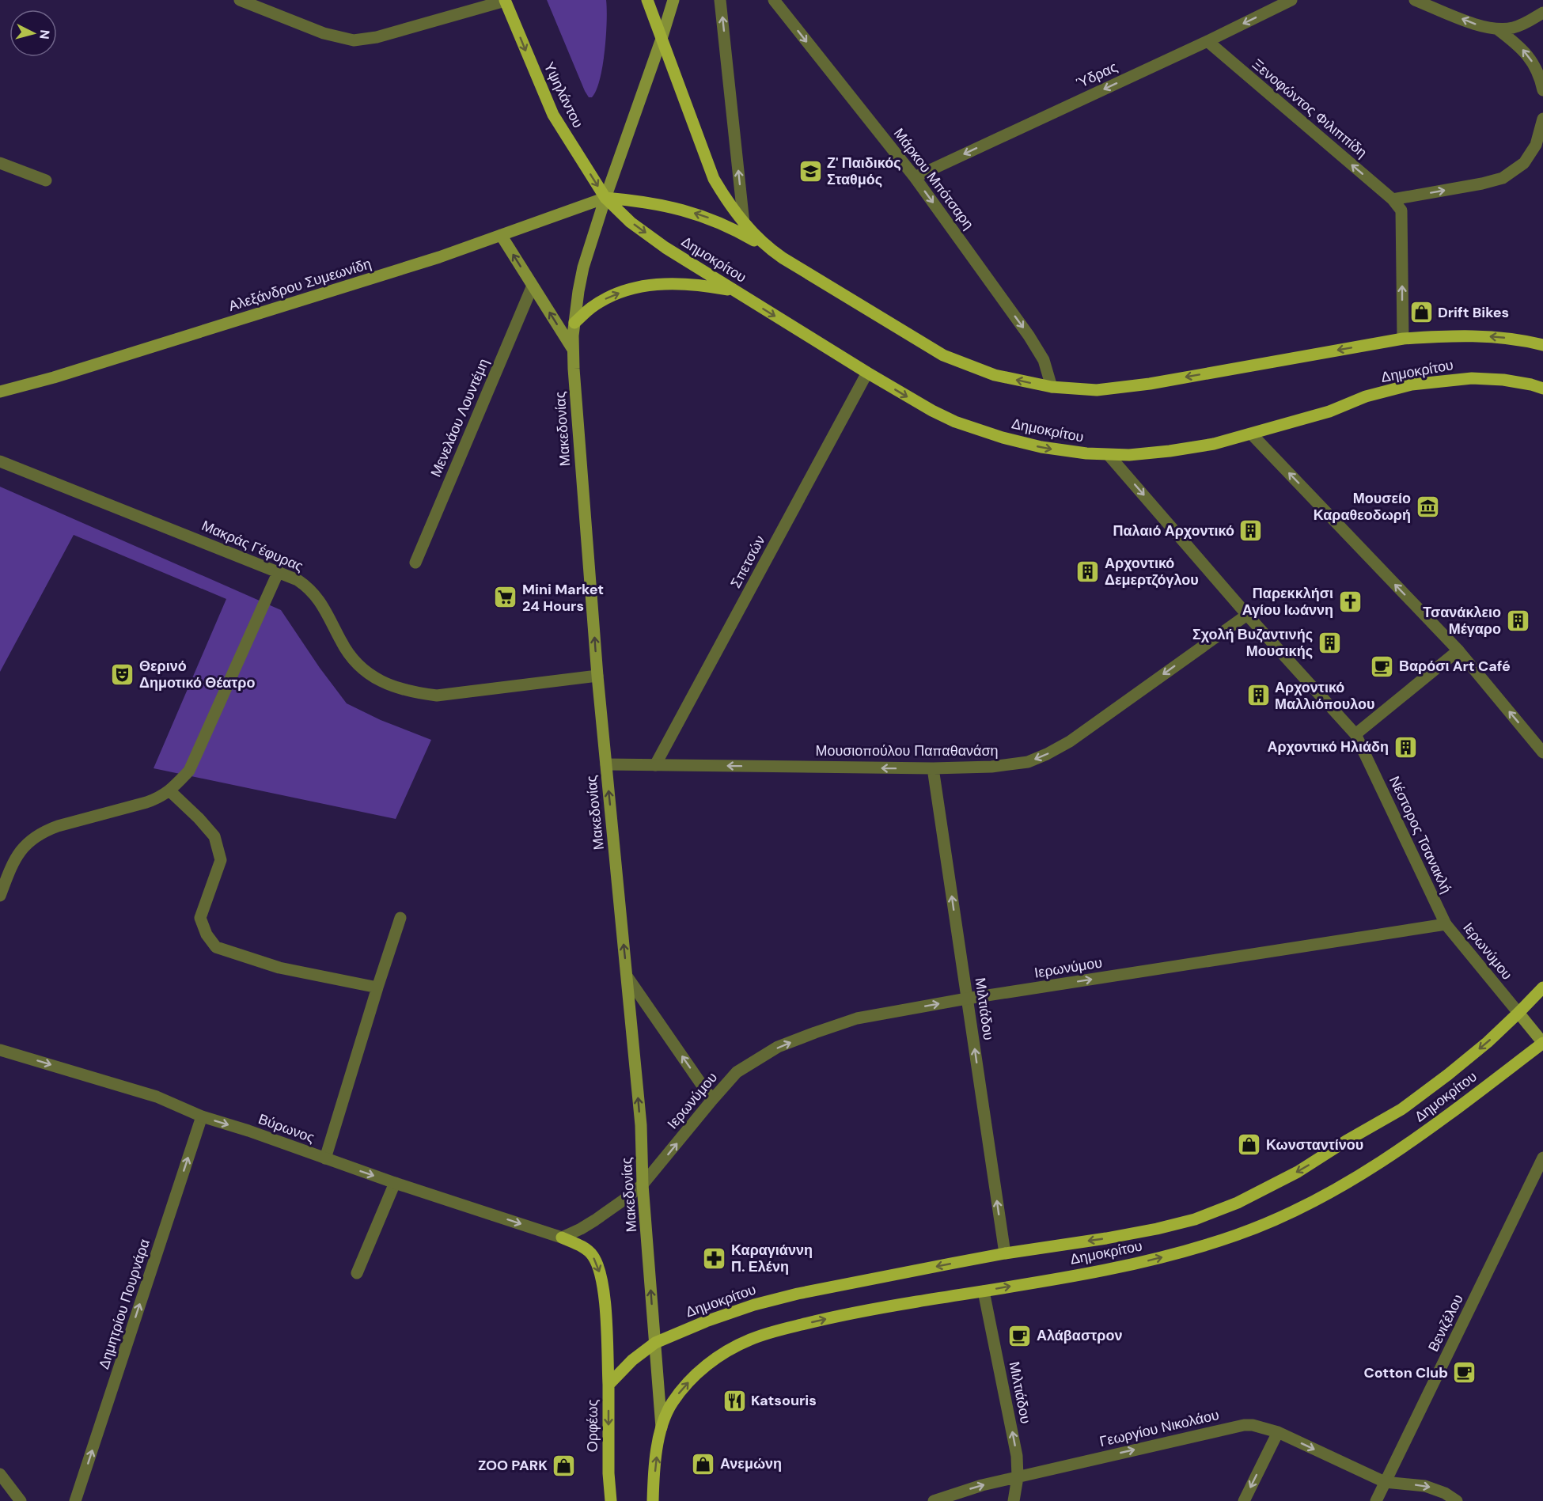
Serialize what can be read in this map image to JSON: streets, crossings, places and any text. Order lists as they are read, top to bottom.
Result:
{
  "streets": {
    "main road": [
      "Υψηλάντου",
      "Δημοκρίτου",
      "Αλεξάνδρου Συμεωνίδη",
      "Μακεδονίας",
      "Ορφέως"
    ],
    "street": [
      "Ύδρας",
      "Ξενοφώντος Φιλιππίδη",
      "Μάρκου Μπότσαρη",
      "Μενελάου Λουντέμη",
      "Μακράς Γέφυρας",
      "Σπετσών",
      "Μουσιοπούλου Παπαθανάση",
      "Νέστορος Τσανακλή",
      "Ιερωνύμου",
      "Μιλτιάδου",
      "Βύρωνος",
      "Δημητρίου Πουρνάρα",
      "Βενιζέλου",
      "Γεωργίου Νικολάου"
    ]
  },
  "crossings": [
    ["Ύδρας", "Ξενοφώντος Φιλιππίδη"],
    ["Ύδρας", "Μάρκου Μπότσαρη"],
    ["Υψηλάντου", "Δημοκρίτου"],
    ["Υψηλάντου", "Αλεξάνδρου Συμεωνίδη"],
    ["Υψηλάντου", "Μακεδονίας"],
    ["Ξενοφώντος Φιλιππίδη", "Δημοκρίτου"],
    ["Μάρκου Μπότσαρη", "Δημοκρίτου"],
    ["Δημοκρίτου", "Αλεξάνδρου Συμεωνίδη"],
    ["Δημοκρίτου", "Μακεδονίας"],
    ["Δημοκρίτου", "Σπετσών"],
    ["Δημοκρίτου", "Νέστορος Τσανακλή"],
    ["Δημοκρίτου", "Ιερωνύμου"],
    ["Δημοκρίτου", "Μιλτιάδου"],
    ["Δημοκρίτου", "Ορφέως"],
    ["Αλεξάνδρου Συμεωνίδη", "Μακεδονίας"],
    ["Μακεδονίας", "Μακράς Γέφυρας"],
    ["Μακεδονίας", "Μουσιοπούλου Παπαθανάση"],
    ["Μακεδονίας", "Ιερωνύμου"],
    ["Μακεδονίας", "Ορφέως"],
    ["Σπετσών", "Μουσιοπούλου Παπαθανάση"],
    ["Μουσιοπούλου Παπαθανάση", "Νέστορος Τσανακλή"],
    ["Μουσιοπούλου Παπαθανάση", "Μιλτιάδου"],
    ["Νέστορος Τσανακλή", "Ιερωνύμου"],
    ["Ιερωνύμου", "Μιλτιάδου"],
    ["Ιερωνύμου", "Βύρωνος"],
    ["Μιλτιάδου", "Γεωργίου Νικολάου"],
    ["Βύρωνος", "Δημητρίου Πουρνάρα"],
    ["Βενιζέλου", "Γεωργίου Νικολάου"]
  ],
  "one_way": [
    "Ύδρας",
    "Υψηλάντου",
    "Ξενοφώντος Φιλιππίδη",
    "Μάρκου Μπότσαρη",
    "Μακεδονίας",
    "Μουσιοπούλου Παπαθανάση",
    "Νέστορος Τσανακλή",
    "Ιερωνύμου",
    "Μιλτιάδου",
    "Βύρωνος",
    "Δημητρίου Πουρνάρα",
    "Γεωργίου Νικολάου"
  ],
  "places": {
    "school or university": ["Ζ' Παιδικός Σταθμός"],
    "shop": [
      "Drift Bikes",
      "Κωνσταντίνου",
      "Ανεμώνη",
      "ZOO PARK"
    ],
    "museum": ["Μουσείο Καραθεοδωρή"],
    "building": [
      "Παλαιό Αρχοντικό",
      "Αρχοντικό Δεμερτζόγλου",
      "Τσανάκλειο Μέγαρο",
      "Σχολή Βυζαντινής Μουσικής",
      "Αρχοντικό Μαλλιόπουλου",
      "Αρχοντικό Ηλιάδη"
    ],
    "supermarket": ["Mini Market 24 Hours"],
    "church": ["Παρεκκλήσι Αγίου Ιωάννη"],
    "cafe": ["Βαρόσι Art Café", "Αλάβαστρον", "Cotton Club"],
    "theatre": ["Θερινό Δημοτικό Θέατρο"],
    "pharmacy": ["Καραγιάννη Π. Ελένη"],
    "restaurant": ["Katsouris"]
  },
  "north": "right"
}
